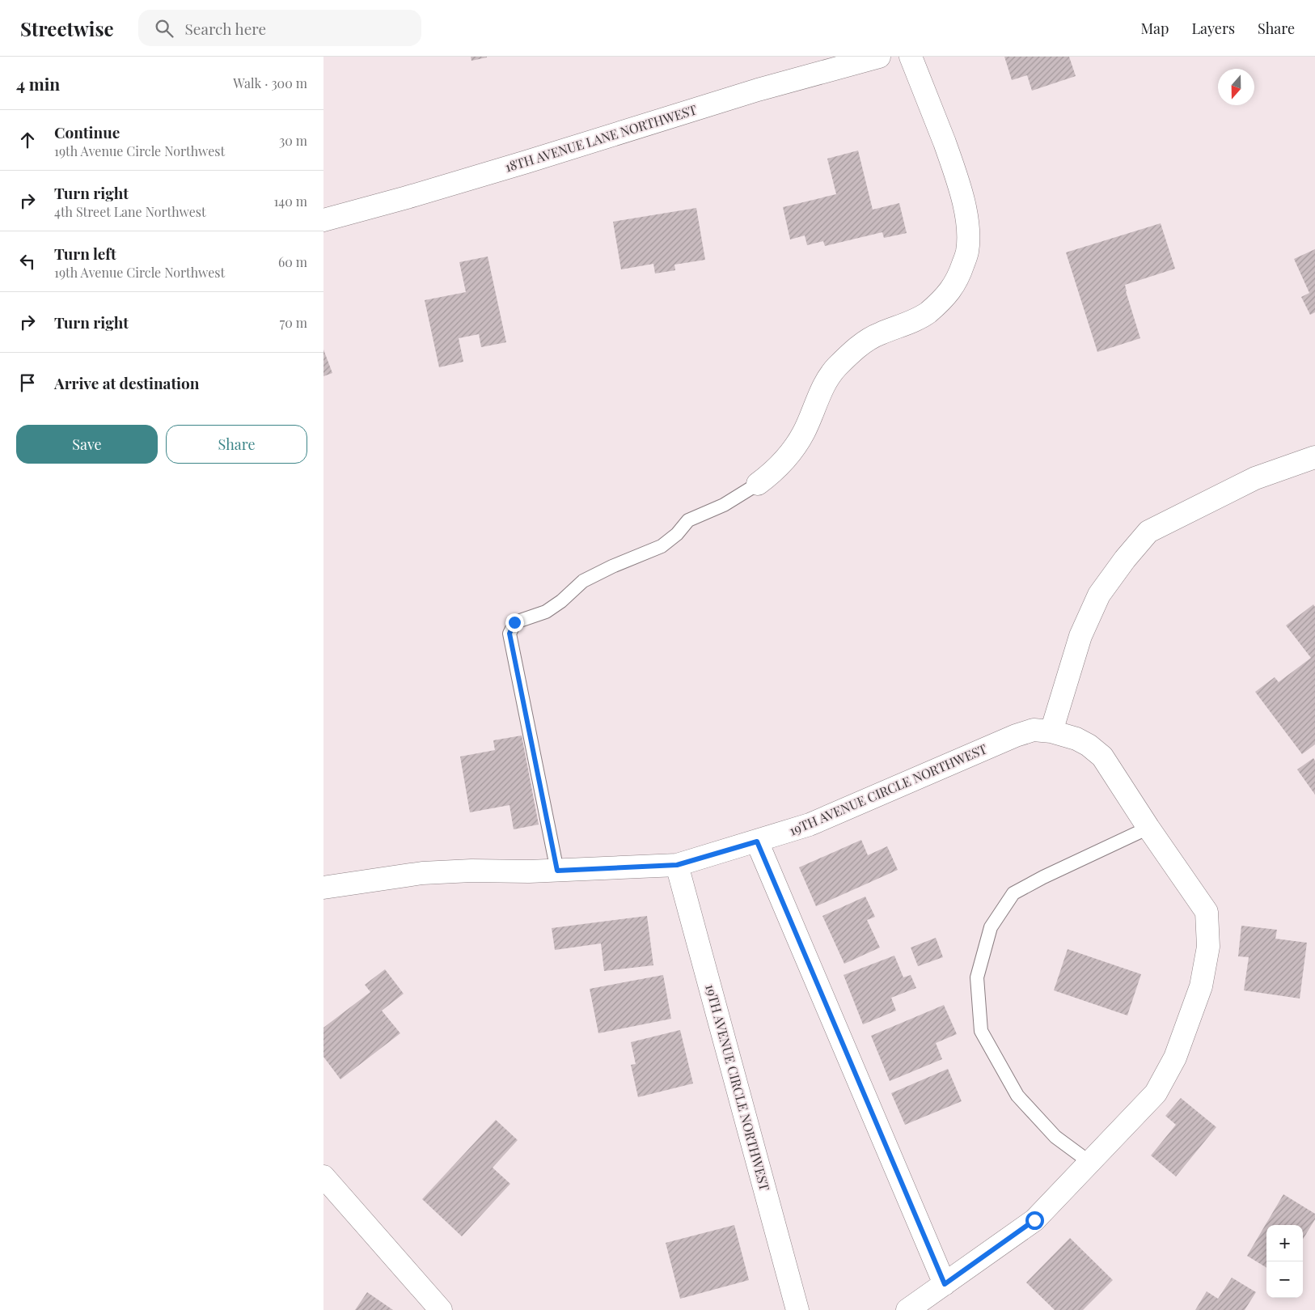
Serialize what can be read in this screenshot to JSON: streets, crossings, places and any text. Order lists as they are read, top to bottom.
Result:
{
  "streets": {
    "street": ["18TH AVENUE LANE NORTHWEST", "19TH AVENUE CIRCLE NORTHWEST"]
  },
  "north": "bottom",
  "page": {
    "header": "Streetwise",
    "search": "Search here",
    "nav": ["Map", "Layers", "Share"],
    "heading": ["4 min", "Walk · 300 m"],
    "list": [
      ["Continue", "19th Avenue Circle Northwest", "30 m"],
      ["Turn right", "4th Street Lane Northwest", "140 m"],
      ["Turn left", "19th Avenue Circle Northwest", "60 m"],
      ["Turn right", "70 m"],
      "Arrive at destination"
    ],
    "buttons": ["Save", "Share"],
    "map_buttons": ["+", "−"]
  }
}
